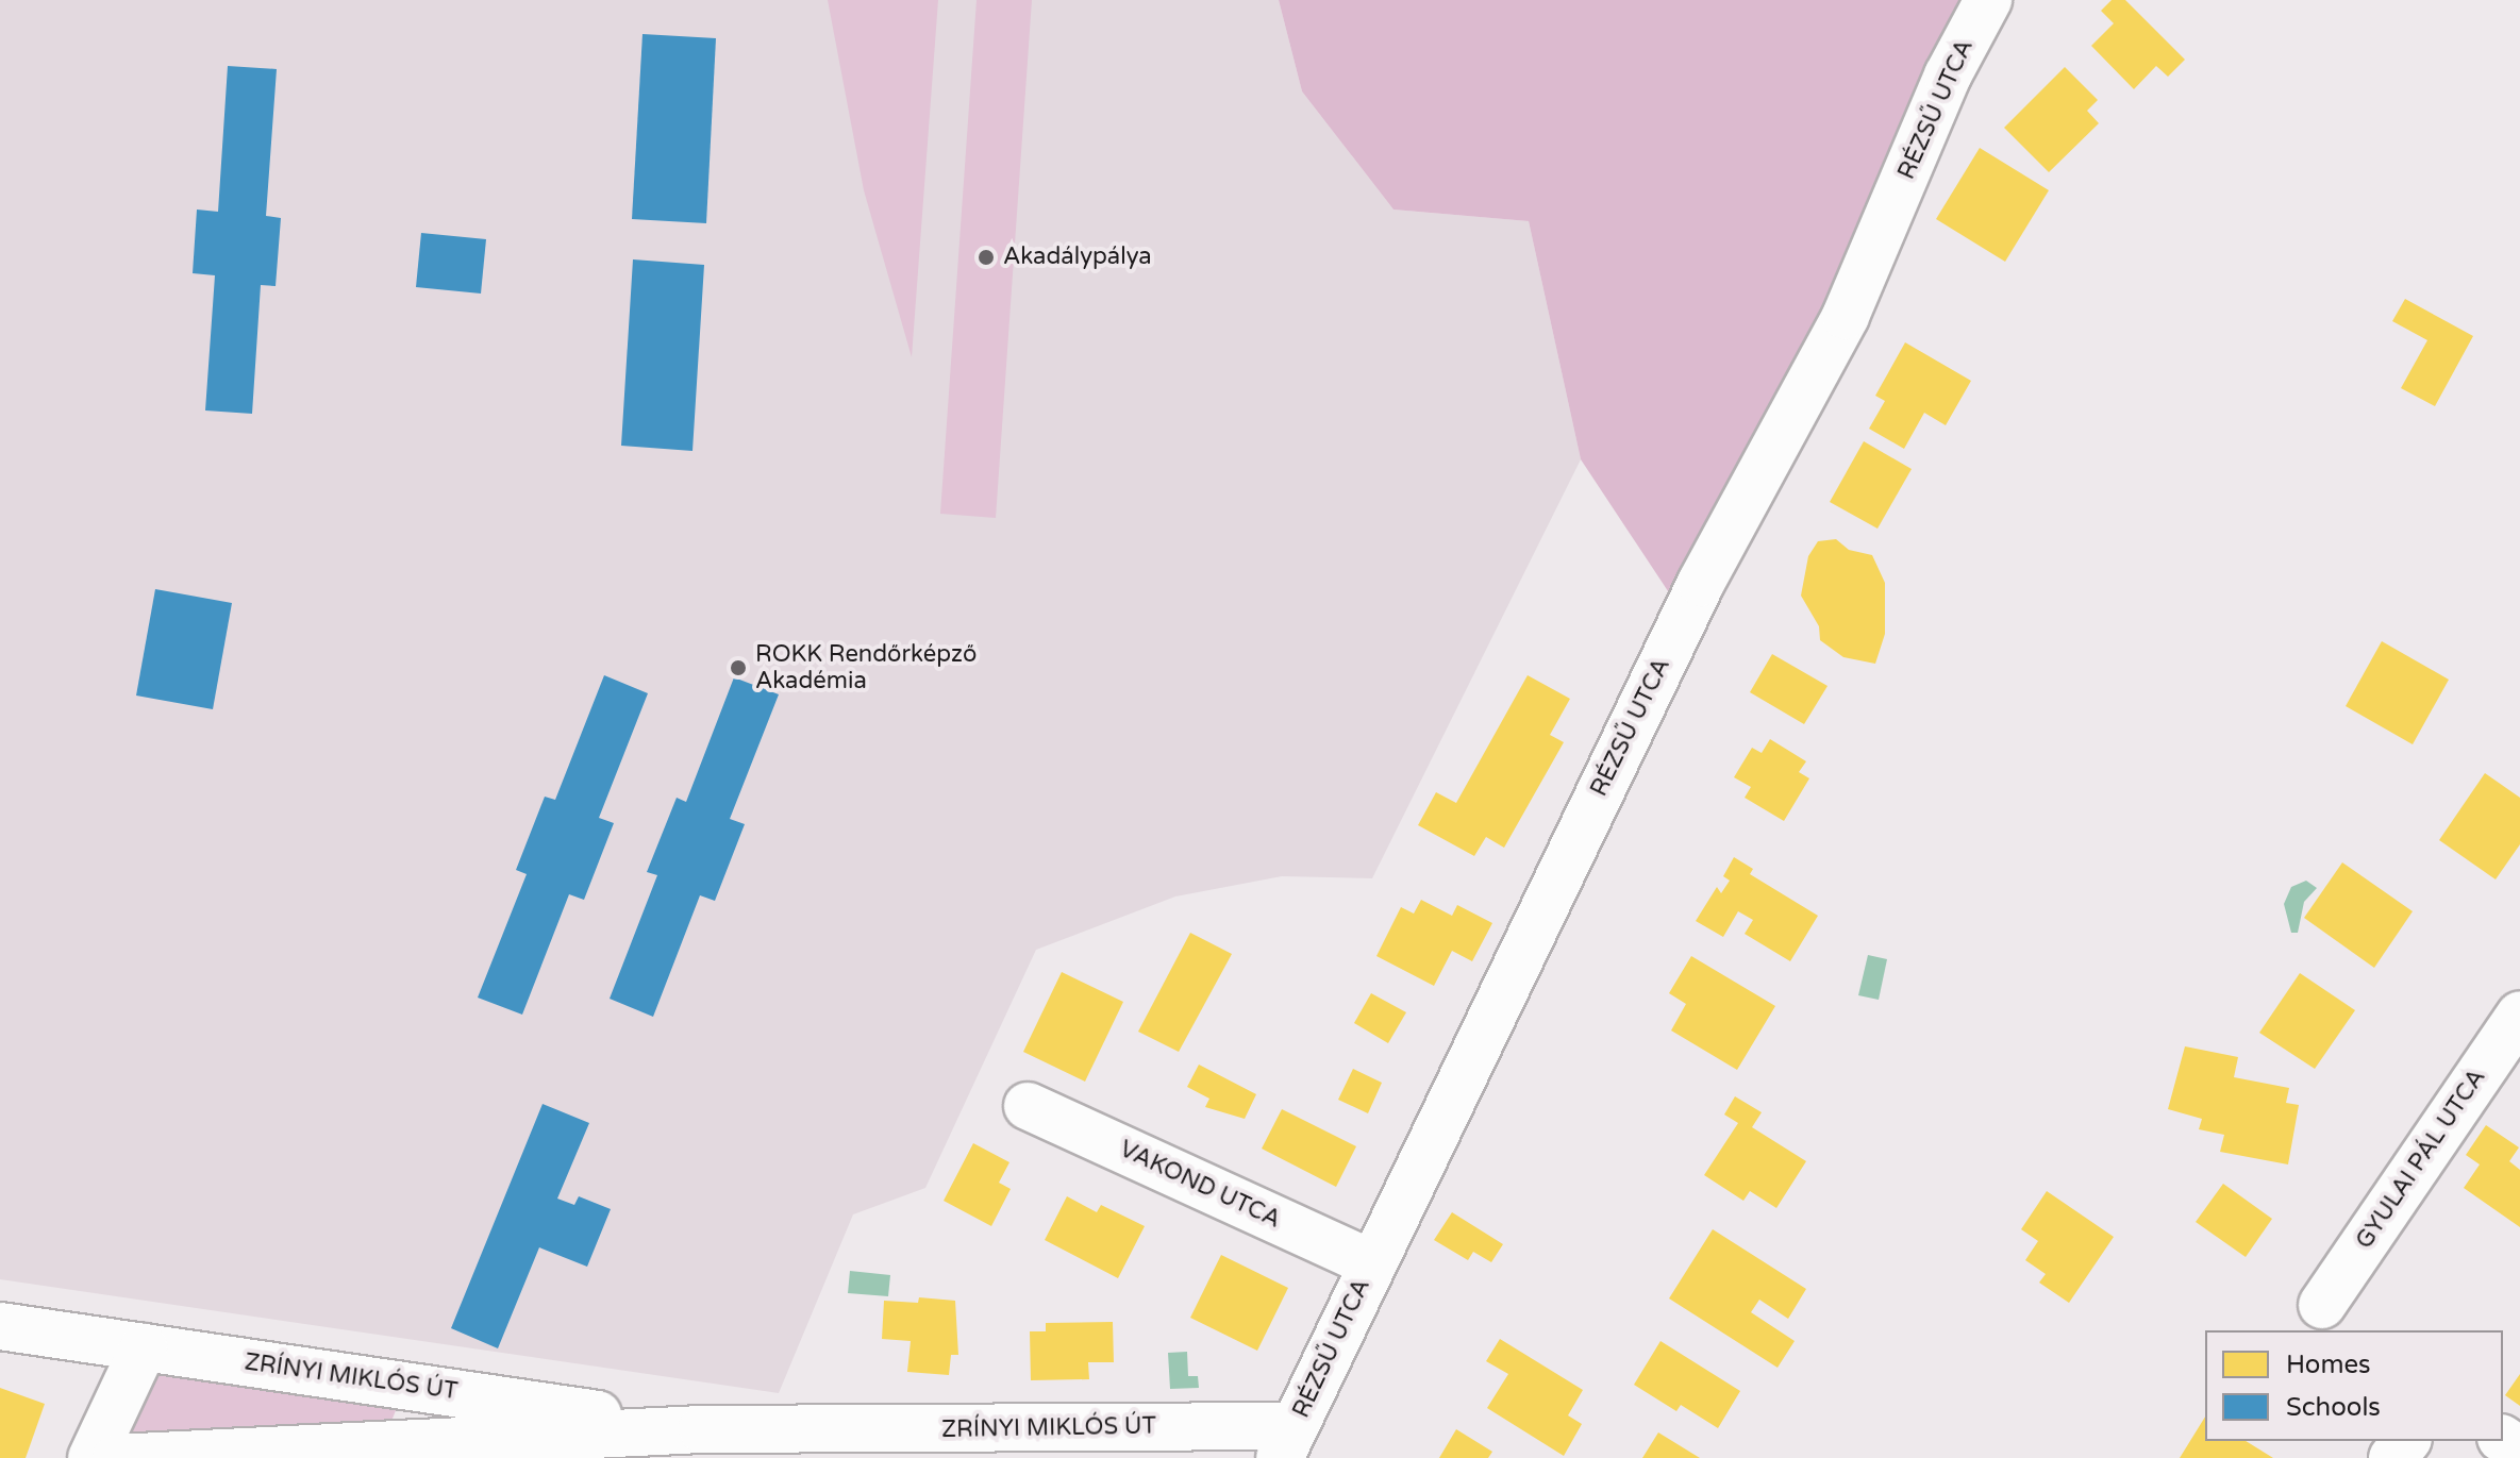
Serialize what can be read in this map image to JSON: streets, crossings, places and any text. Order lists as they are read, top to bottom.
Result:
{
  "streets": {
    "street": [
      "RÉZSŰ UTCA",
      "GYULAI PÁL UTCA",
      "VAKOND UTCA",
      "ZRÍNYI MIKLÓS ÚT"
    ]
  },
  "crossings": [
    ["RÉZSŰ UTCA", "VAKOND UTCA"],
    ["RÉZSŰ UTCA", "ZRÍNYI MIKLÓS ÚT"]
  ],
  "places": ["Akadálypálya", "ROKK Rendőrképző Akadémia"],
  "legend": ["Homes", "Schools"]
}
